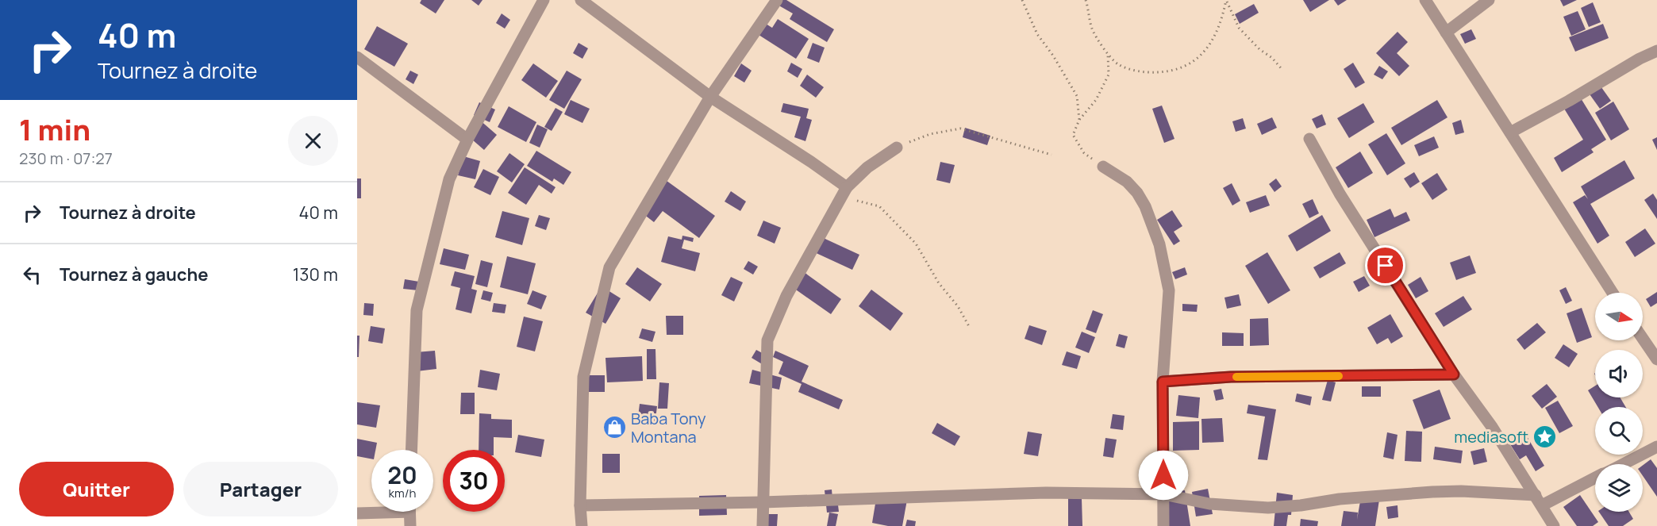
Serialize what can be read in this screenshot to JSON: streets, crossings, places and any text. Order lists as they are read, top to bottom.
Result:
{
  "places": {
    "shop": ["Baba Tony Montana"],
    "place": ["mediasoft"]
  },
  "north": "right",
  "page": {
    "turn": ["40 m", "Tournez à droite"],
    "heading": ["1 min", "230 m · 07:27"],
    "list": [
      {
        "name": "Tournez à droite",
        "value": "40 m"
      },
      {
        "name": "Tournez à gauche",
        "value": "130 m"
      }
    ],
    "speed": "20 km/h",
    "limit": "30",
    "buttons": ["Quitter", "Partager"]
  }
}
